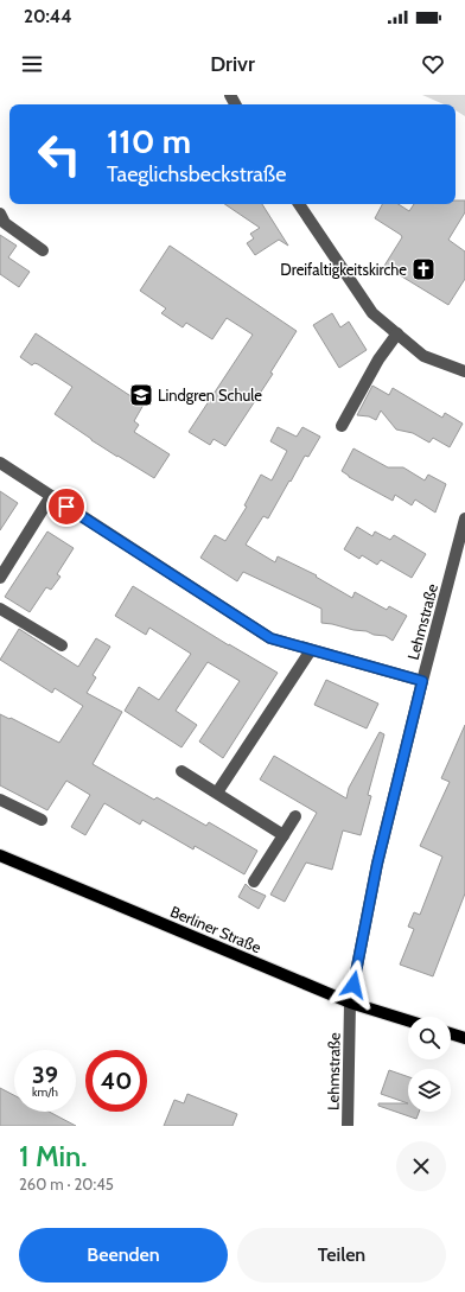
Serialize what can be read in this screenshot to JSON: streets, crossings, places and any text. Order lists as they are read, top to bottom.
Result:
{
  "streets": {
    "main road": ["Berliner Straße"],
    "street": ["Lehmstraße"]
  },
  "crossings": [
    ["Lehmstraße", "Berliner Straße"]
  ],
  "places": {
    "church": ["Dreifaltigkeitskirche"],
    "school or university": ["Lindgren Schule"]
  },
  "page": {
    "status": "20:44",
    "header": "Drivr",
    "turn": ["110 m", "Taeglichsbeckstraße"],
    "speed": "39 km/h",
    "limit": "40",
    "heading": ["1 Min.", "260 m · 20:45"],
    "buttons": ["Beenden", "Teilen"]
  }
}
